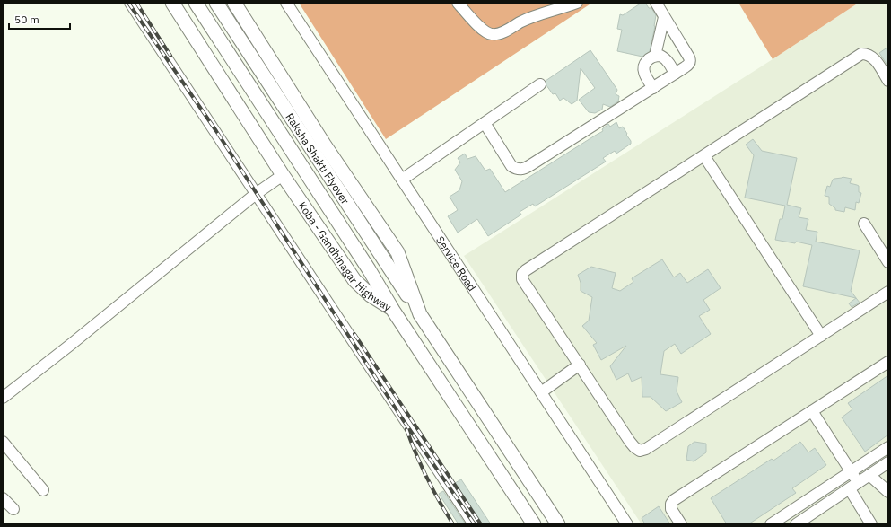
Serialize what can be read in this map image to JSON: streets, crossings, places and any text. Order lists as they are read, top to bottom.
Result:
{
  "streets": {
    "main road": ["Raksha Shakti Flyover", "Koba - Gandhinagar Highway"],
    "street": ["Service Road"]
  },
  "crossings": [
    ["Raksha Shakti Flyover", "Koba - Gandhinagar Highway"]
  ],
  "scale_bar": "50 m"
}
